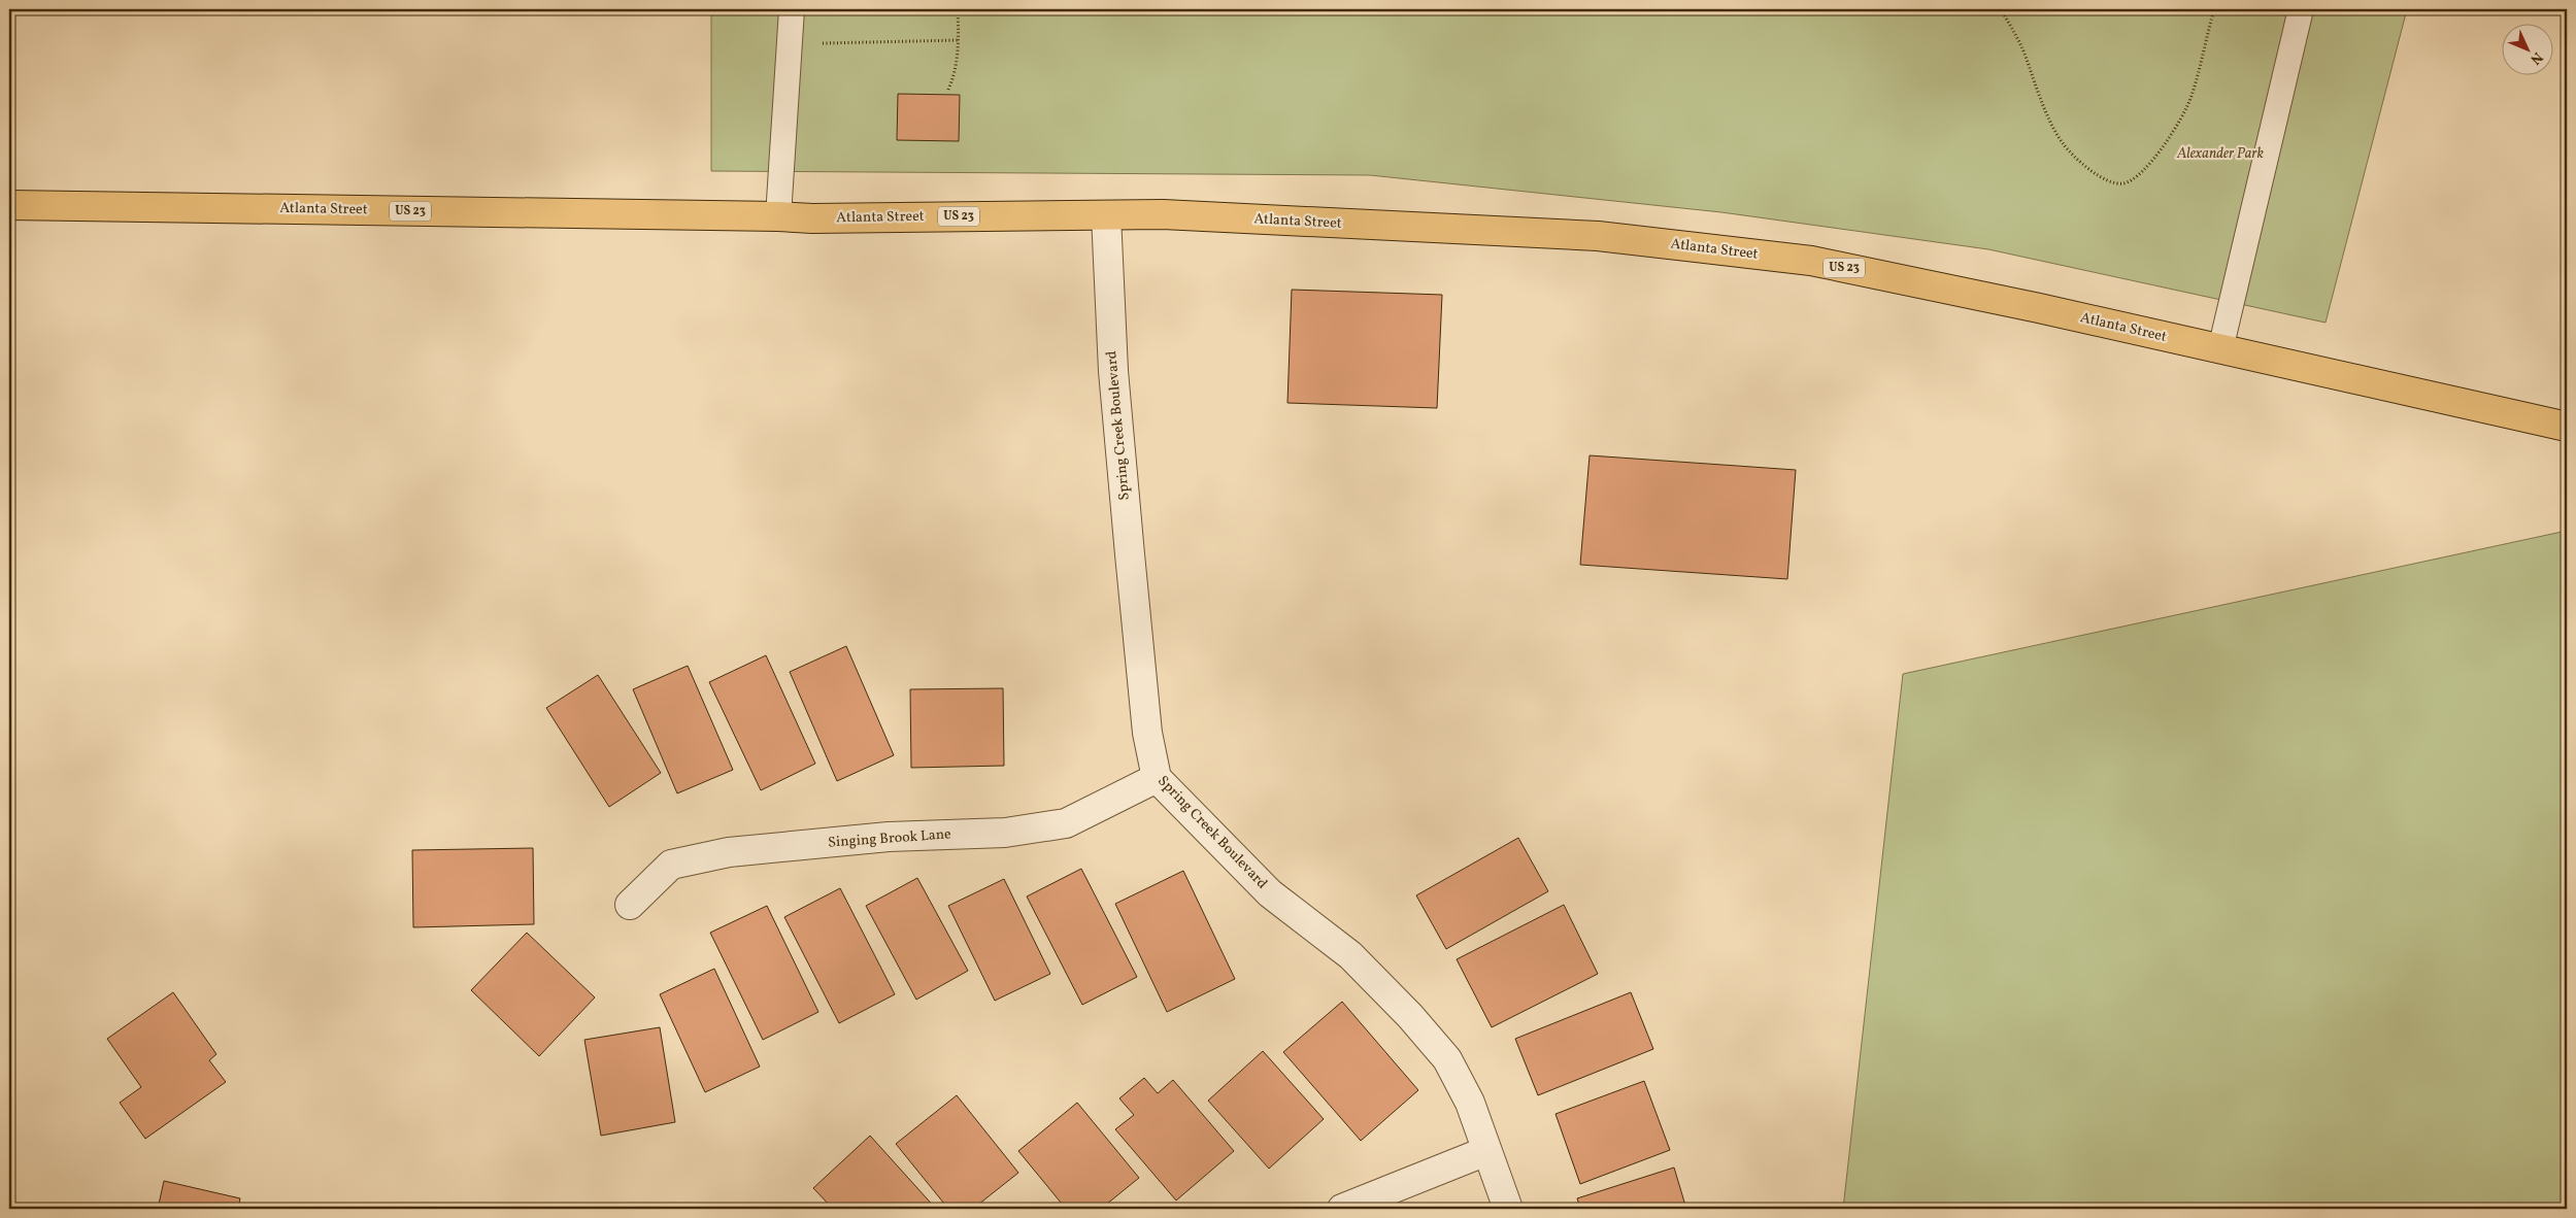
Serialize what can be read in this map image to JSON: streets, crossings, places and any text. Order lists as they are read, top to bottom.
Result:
{
  "streets": {
    "main road": ["Atlanta Street", "US 23"],
    "street": ["Spring Creek Boulevard", "Singing Brook Lane"]
  },
  "crossings": [
    ["Atlanta Street", "Spring Creek Boulevard"],
    ["Spring Creek Boulevard", "Singing Brook Lane"]
  ],
  "parks": ["Alexander Park"],
  "north": "bottom right"
}
